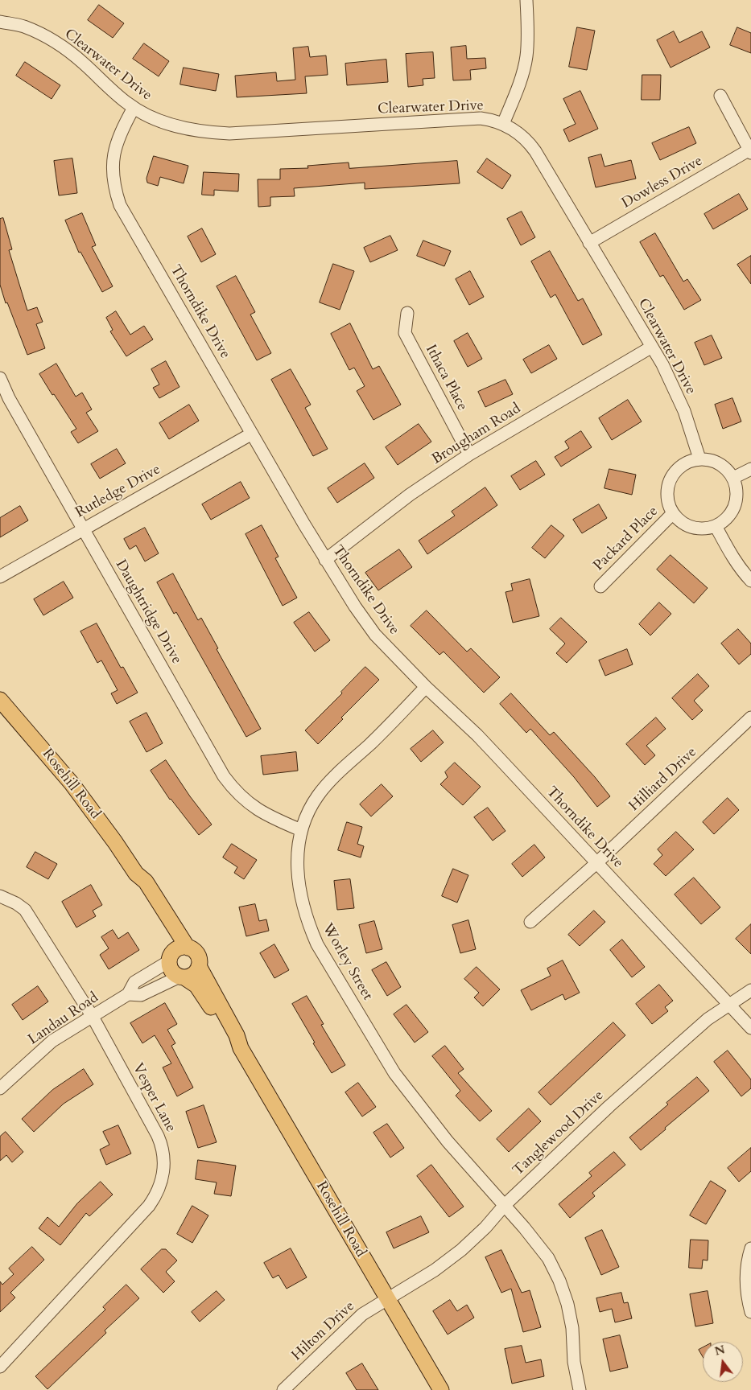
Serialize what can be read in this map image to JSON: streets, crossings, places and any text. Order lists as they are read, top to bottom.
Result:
{
  "streets": {
    "main road": ["Rosehill Road"],
    "street": [
      "Clearwater Drive",
      "Dowless Drive",
      "Thorndike Drive",
      "Ithaca Place",
      "Brougham Road",
      "Rutledge Drive",
      "Packard Place",
      "Daughtridge Drive",
      "Hilliard Drive",
      "Worley Street",
      "Landau Road",
      "Vesper Lane",
      "Tanglewood Drive",
      "Hilton Drive"
    ]
  },
  "crossings": [
    ["Clearwater Drive", "Dowless Drive"],
    ["Clearwater Drive", "Thorndike Drive"],
    ["Clearwater Drive", "Brougham Road"],
    ["Clearwater Drive", "Packard Place"],
    ["Thorndike Drive", "Brougham Road"],
    ["Thorndike Drive", "Rutledge Drive"],
    ["Thorndike Drive", "Hilliard Drive"],
    ["Thorndike Drive", "Worley Street"],
    ["Thorndike Drive", "Tanglewood Drive"],
    ["Ithaca Place", "Brougham Road"],
    ["Rutledge Drive", "Daughtridge Drive"],
    ["Daughtridge Drive", "Worley Street"],
    ["Rosehill Road", "Landau Road"],
    ["Rosehill Road", "Tanglewood Drive"],
    ["Rosehill Road", "Hilton Drive"],
    ["Worley Street", "Tanglewood Drive"],
    ["Landau Road", "Vesper Lane"],
    ["Tanglewood Drive", "Hilton Drive"]
  ],
  "north": "top"
}
